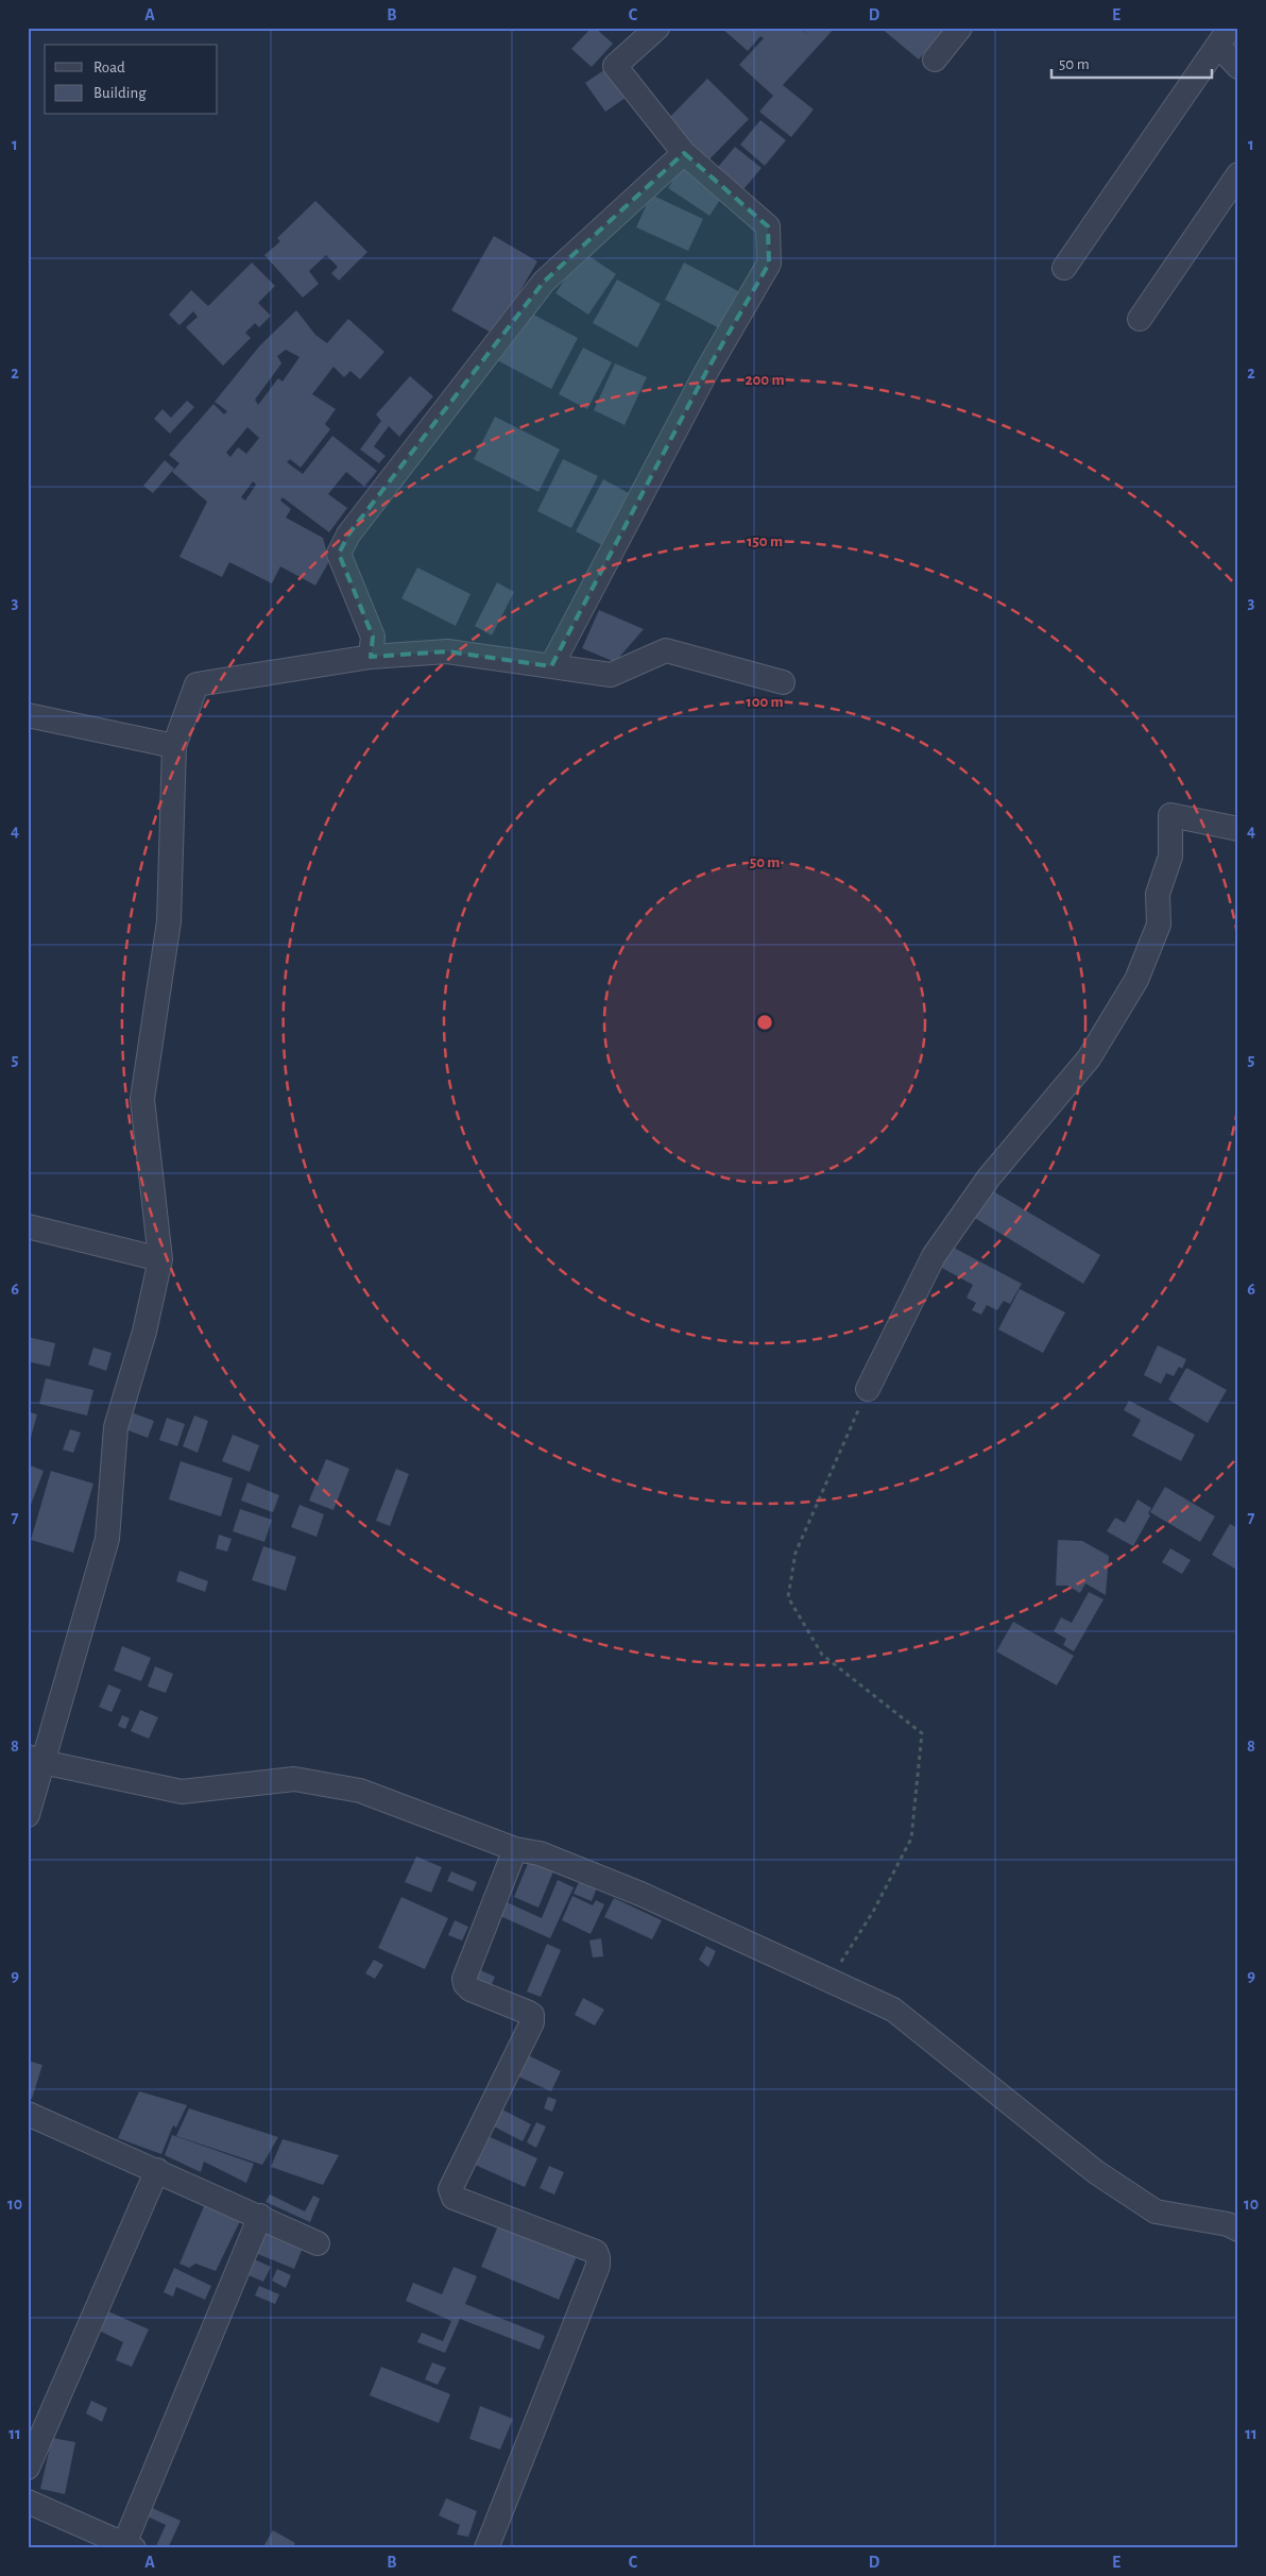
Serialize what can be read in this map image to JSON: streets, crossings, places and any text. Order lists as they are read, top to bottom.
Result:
{
  "legend": ["Road", "Building"],
  "scale_bar": "50 m",
  "grid": {
    "columns": [
      "A",
      "B",
      "C",
      "D",
      "E"
    ],
    "rows": [
      "1",
      "2",
      "3",
      "4",
      "5",
      "6",
      "7",
      "8",
      "9",
      "10",
      "11"
    ]
  },
  "rings": [
    "200 m",
    "150 m",
    "100 m",
    "50 m"
  ]
}
